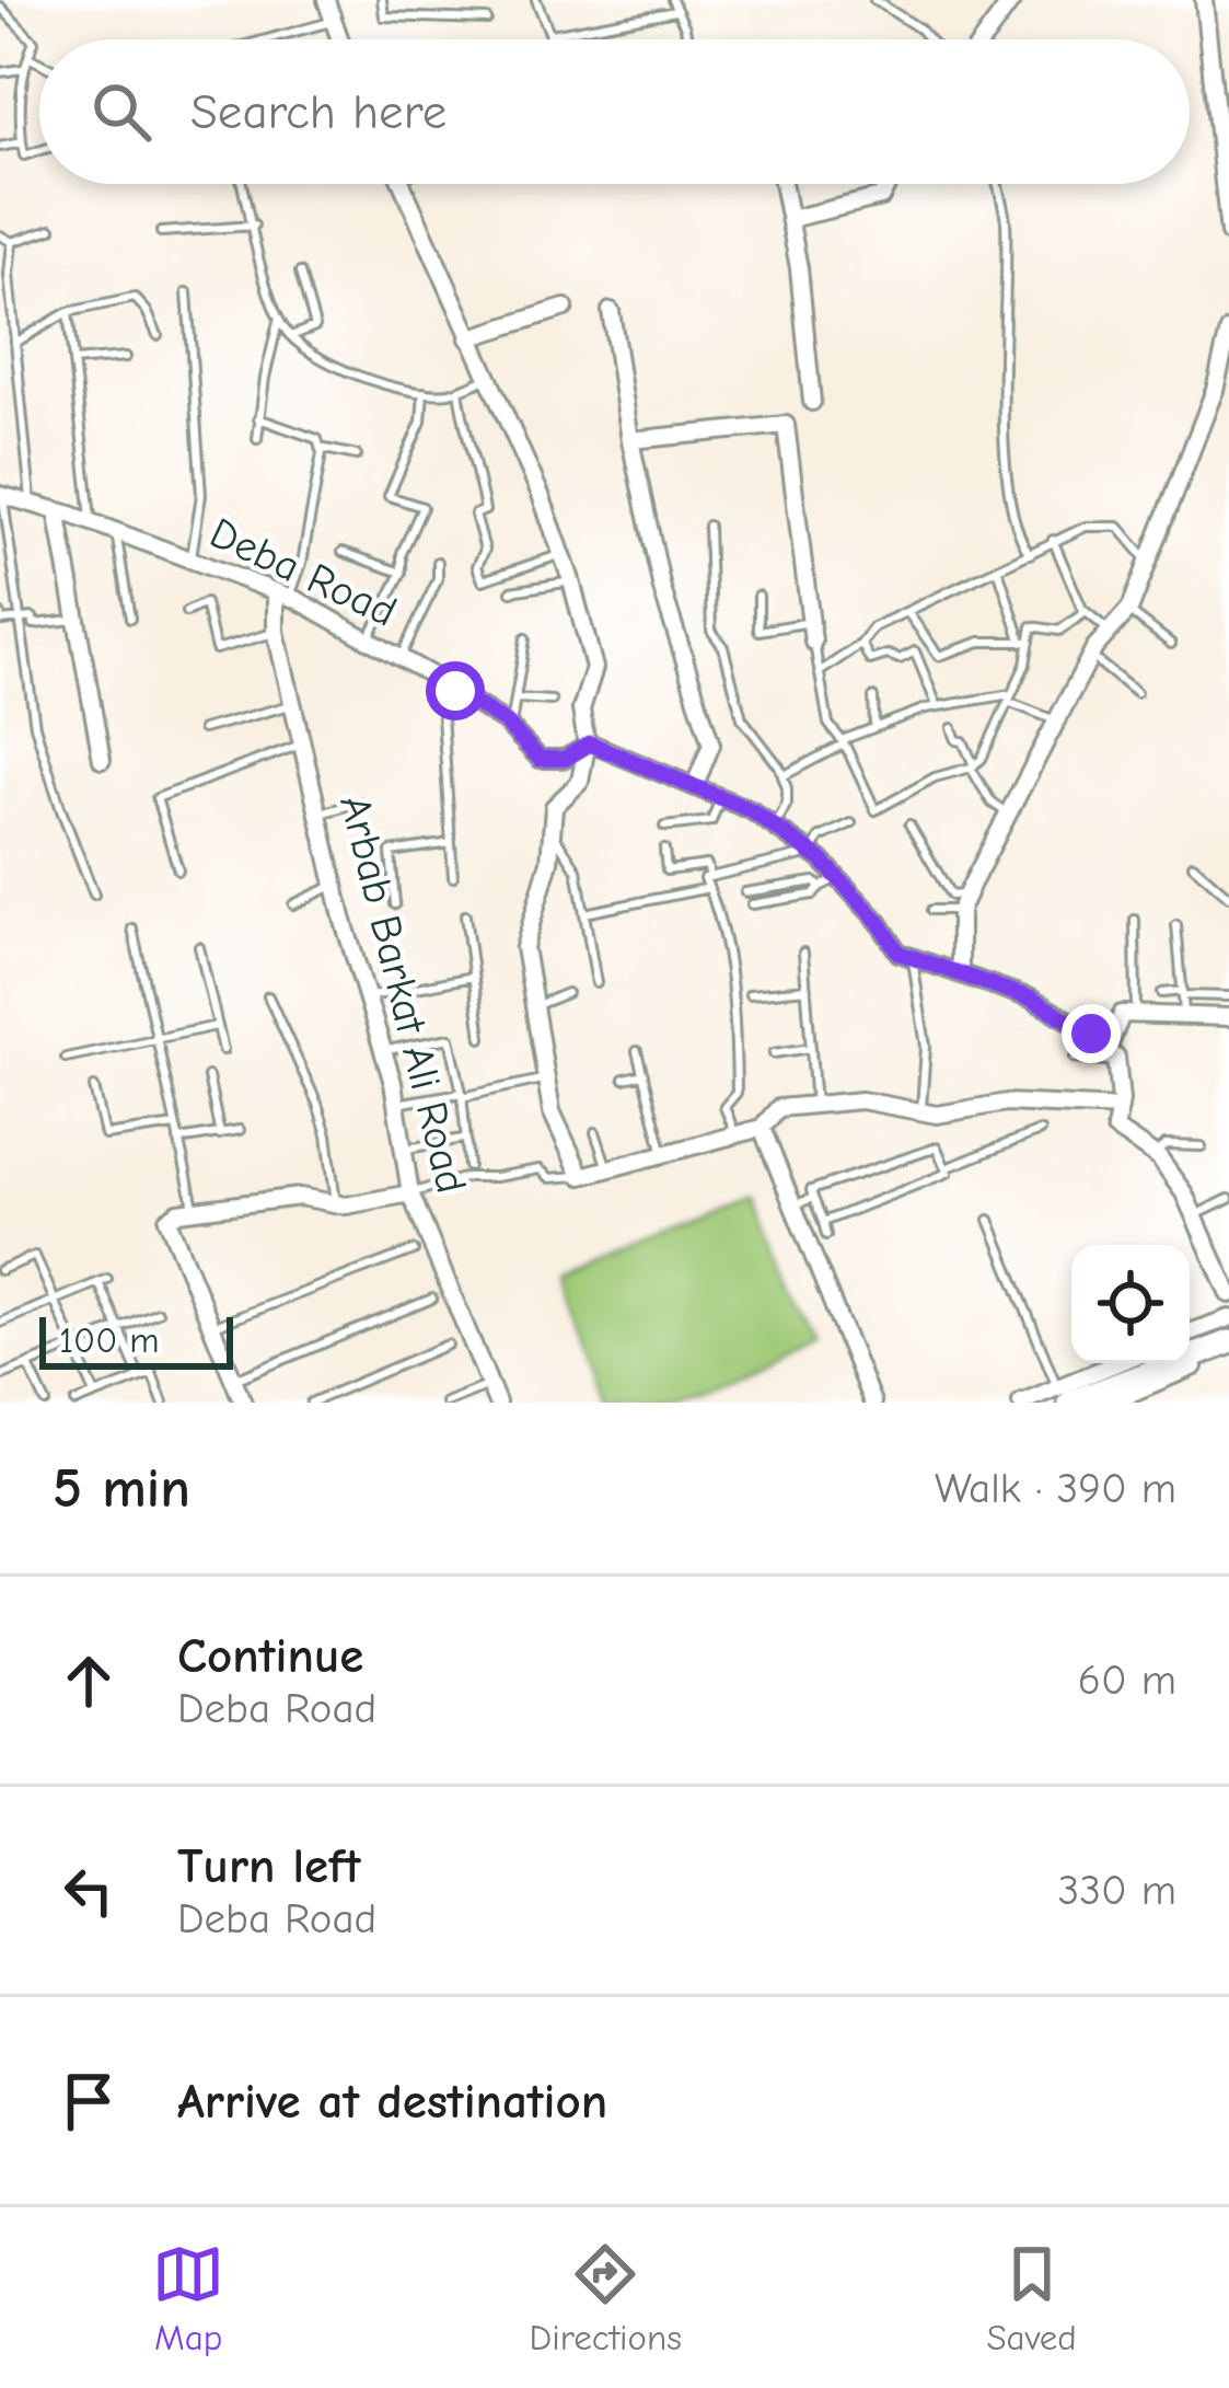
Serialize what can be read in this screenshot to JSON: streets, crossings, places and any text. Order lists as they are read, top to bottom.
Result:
{
  "streets": {
    "street": ["Deba Road", "Arbab Barkat Ali Road"]
  },
  "crossings": [
    ["Deba Road", "Arbab Barkat Ali Road"]
  ],
  "scale_bar": "100 m",
  "page": {
    "search": "Search here",
    "scale": "100 m",
    "heading": ["5 min", "Walk · 390 m"],
    "list": [
      ["Continue", "Deba Road", "60 m"],
      ["Turn left", "Deba Road", "330 m"],
      "Arrive at destination"
    ],
    "nav": ["Map", "Directions", "Saved"]
  }
}
